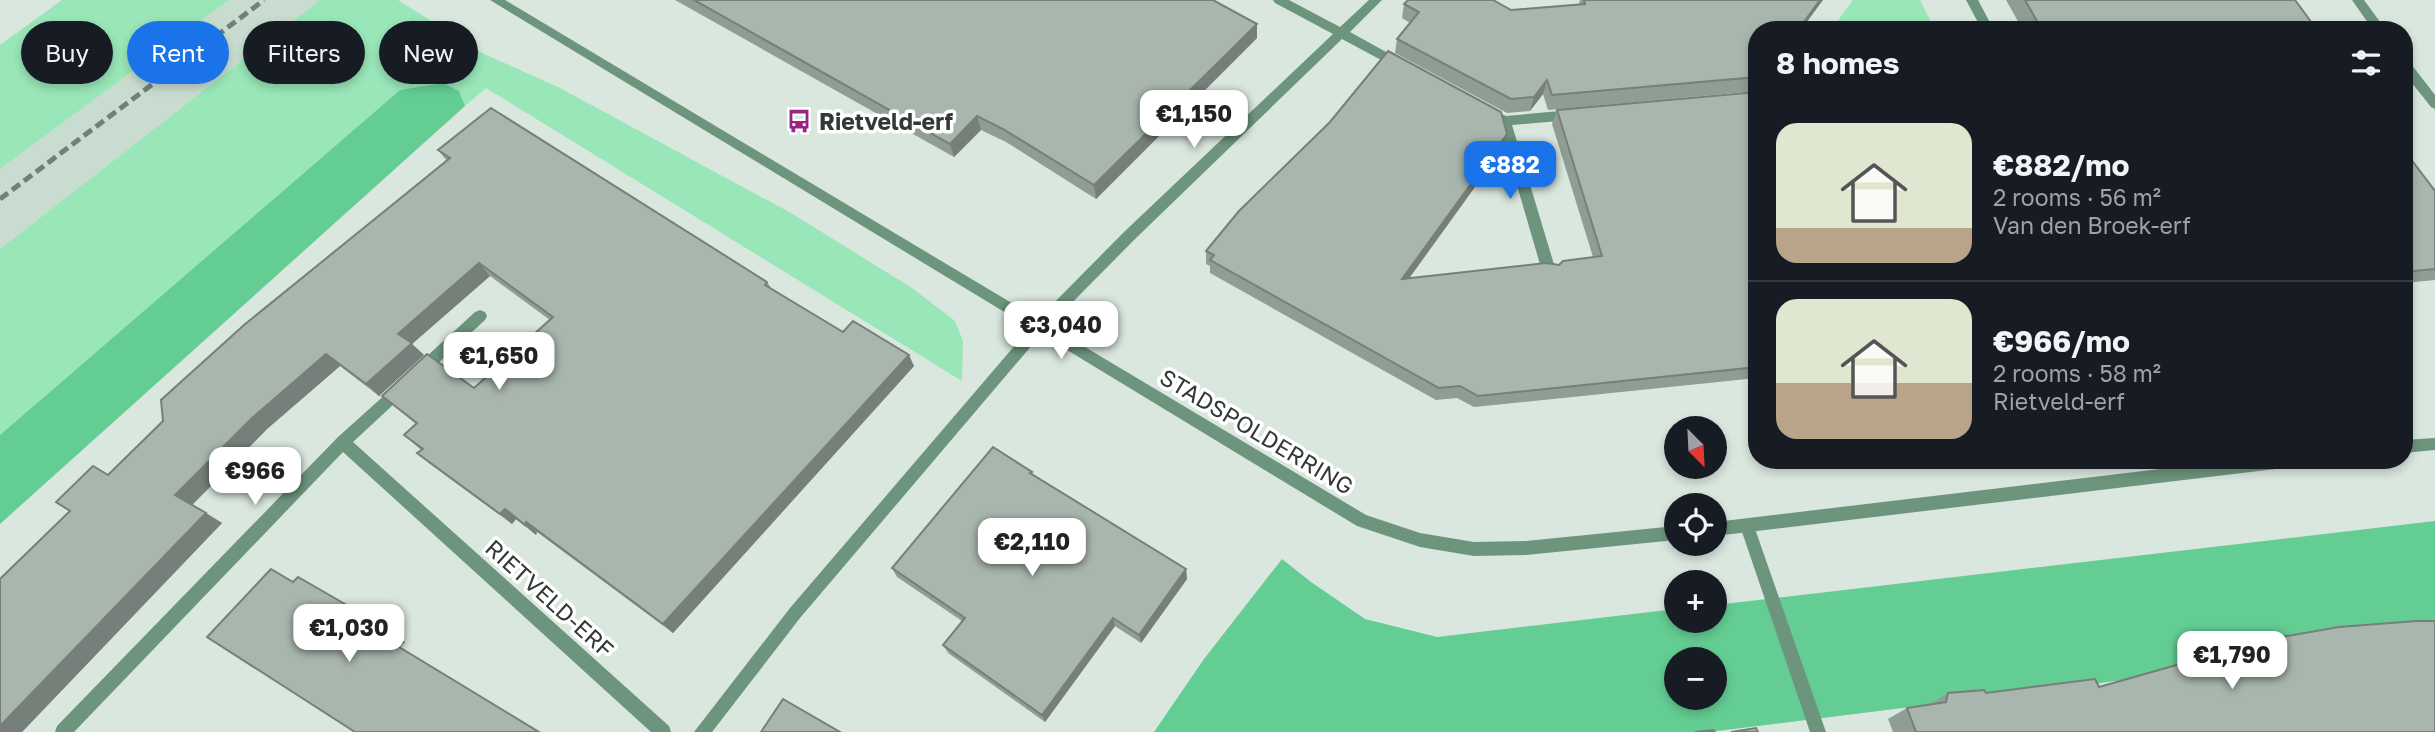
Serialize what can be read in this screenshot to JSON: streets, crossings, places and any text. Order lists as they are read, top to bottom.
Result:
{
  "streets": {
    "street": ["STADSPOLDERRING", "RIETVELD-ERF"]
  },
  "places": {
    "bus stop": ["Rietveld-erf"]
  },
  "north": "bottom right",
  "page": {
    "chip": [
      "Buy",
      "Rent",
      "Filters",
      "New"
    ],
    "heading": "8 homes",
    "price": [
      "€1,150",
      "€882",
      "€3,040",
      "€1,650",
      "€966",
      "€2,110",
      "€1,030",
      "€1,790"
    ],
    "list": [
      {
        "name": "€882/mo",
        "note": "2 rooms · 56 m² · Van den Broek-erf"
      },
      {
        "name": "€966/mo",
        "note": "2 rooms · 58 m² · Rietveld-erf"
      }
    ],
    "map_buttons": ["+", "−"]
  }
}
